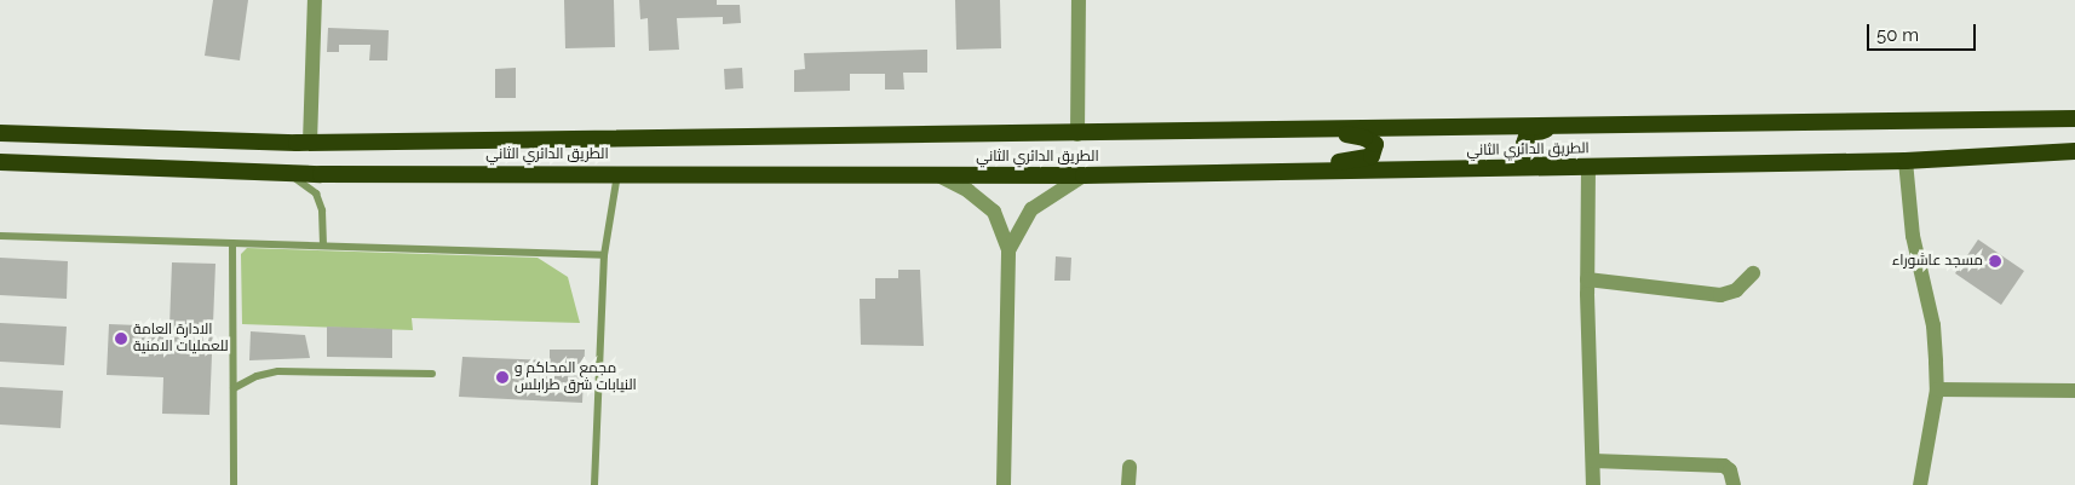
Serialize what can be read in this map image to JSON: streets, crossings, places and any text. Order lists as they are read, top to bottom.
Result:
{
  "streets": {
    "highway": ["الطريق الدائري الثاني"]
  },
  "places": ["مسجد عاشوراء", "الادارة العامة للعمليات الامنية", "مجمع المحاكم و النيابات شرق طرابلس"],
  "scale_bar": "50 m"
}
